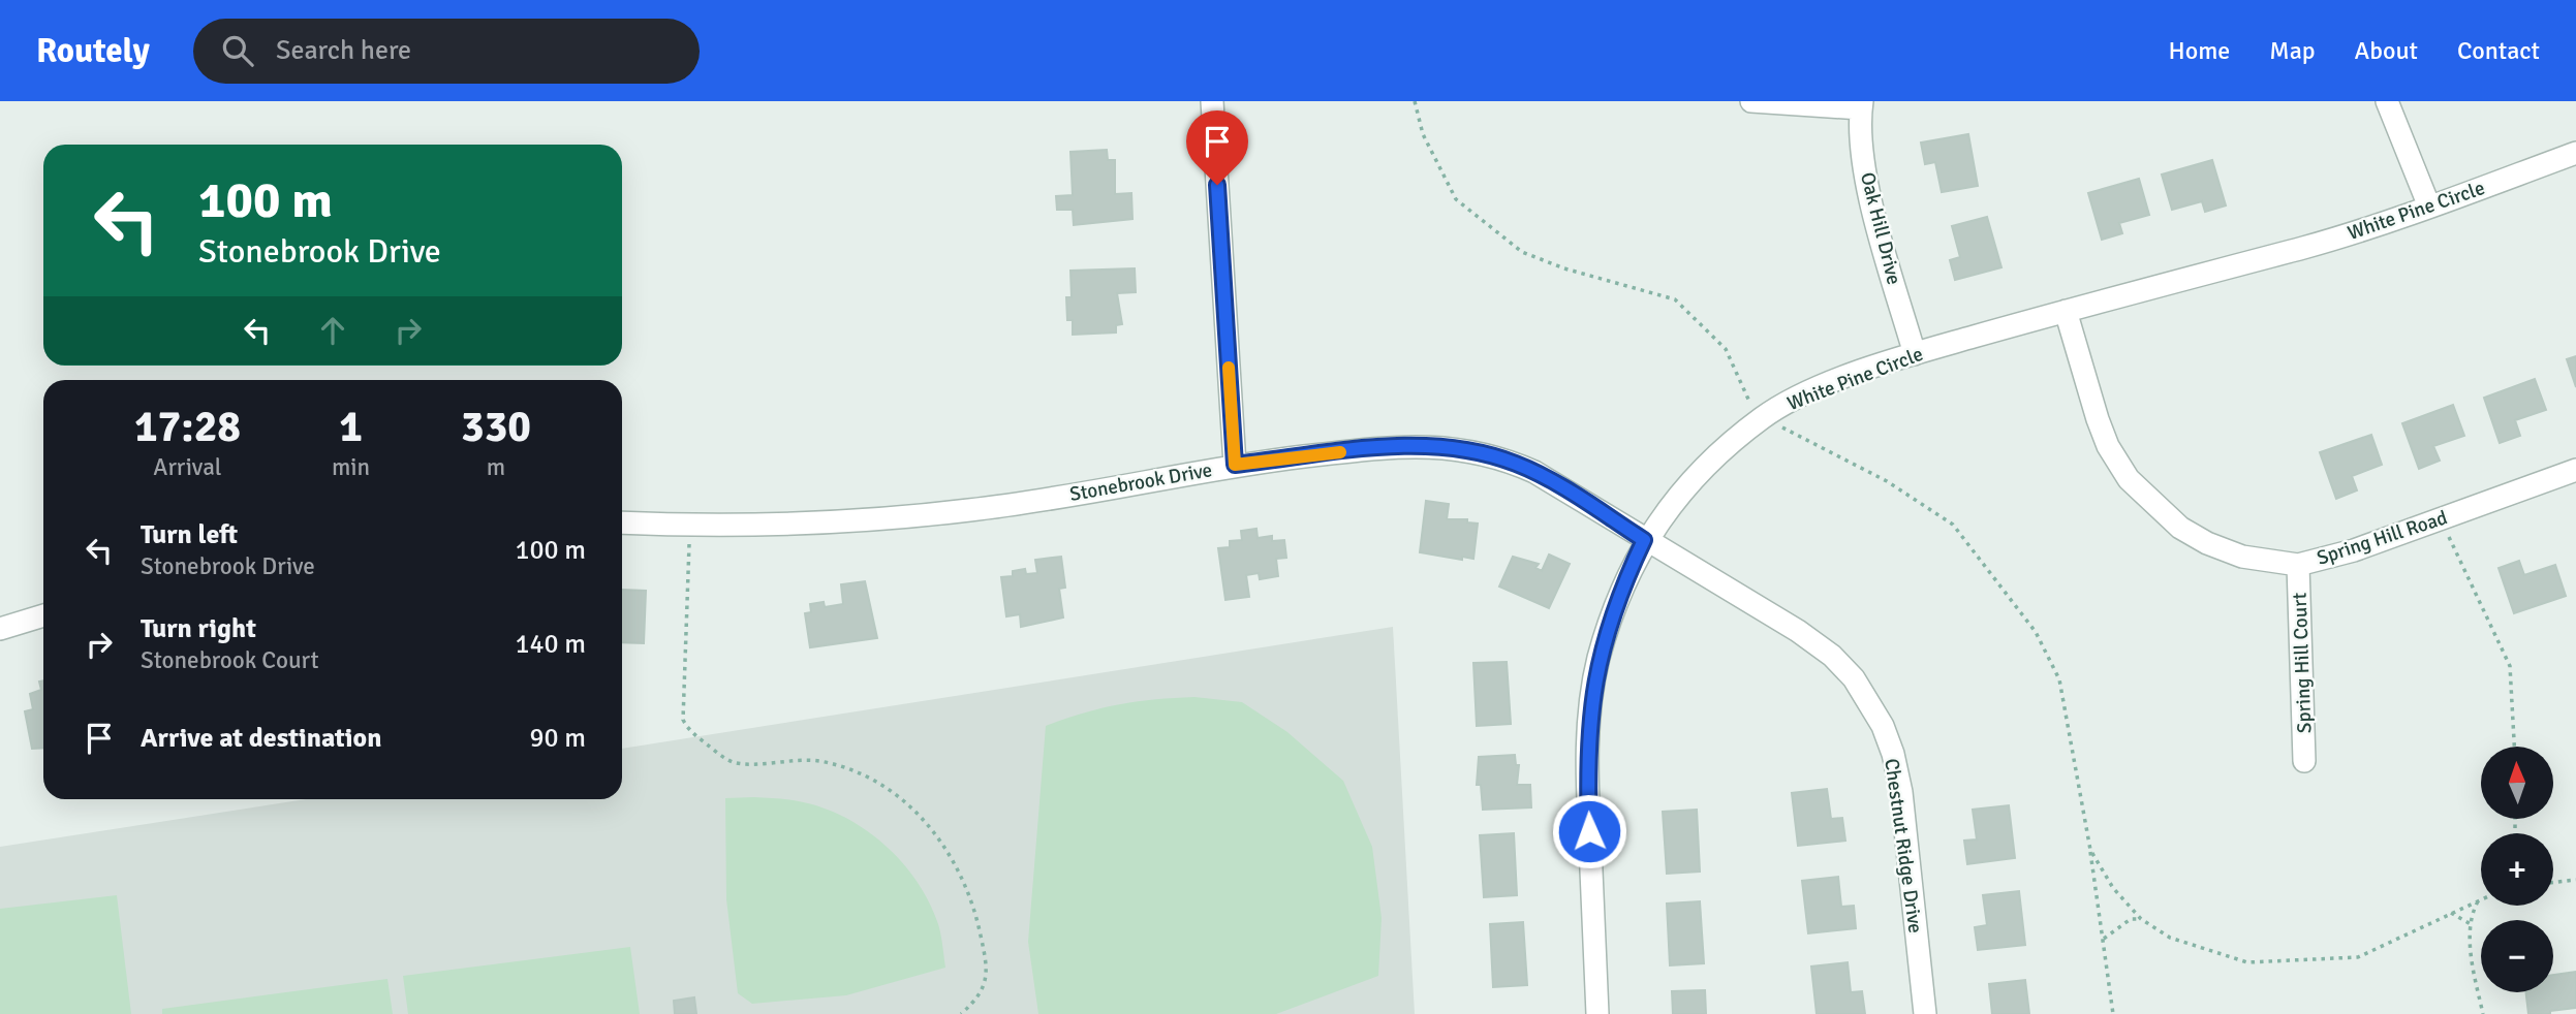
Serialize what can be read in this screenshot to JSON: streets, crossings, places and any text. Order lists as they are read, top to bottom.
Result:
{
  "streets": {
    "street": [
      "White Pine Circle",
      "Oak Hill Drive",
      "Stonebrook Drive",
      "Spring Hill Road",
      "Spring Hill Court",
      "Chestnut Ridge Drive"
    ]
  },
  "crossings": [
    ["White Pine Circle", "Oak Hill Drive"],
    ["White Pine Circle", "Stonebrook Drive"],
    ["White Pine Circle", "Spring Hill Road"],
    ["White Pine Circle", "Chestnut Ridge Drive"],
    ["Stonebrook Drive", "Chestnut Ridge Drive"],
    ["Spring Hill Road", "Spring Hill Court"]
  ],
  "north": "top",
  "page": {
    "header": "Routely",
    "search": "Search here",
    "nav": [
      "Home",
      "Map",
      "About",
      "Contact"
    ],
    "turn": ["100 m", "Stonebrook Drive"],
    "eta": [
      "17:28",
      "Arrival",
      "1",
      "min",
      "330",
      "m"
    ],
    "list": [
      {
        "name": "Turn left",
        "note": "Stonebrook Drive",
        "value": "100 m"
      },
      {
        "name": "Turn right",
        "note": "Stonebrook Court",
        "value": "140 m"
      },
      {
        "name": "Arrive at destination",
        "value": "90 m"
      }
    ],
    "map_buttons": ["+", "−"]
  }
}
